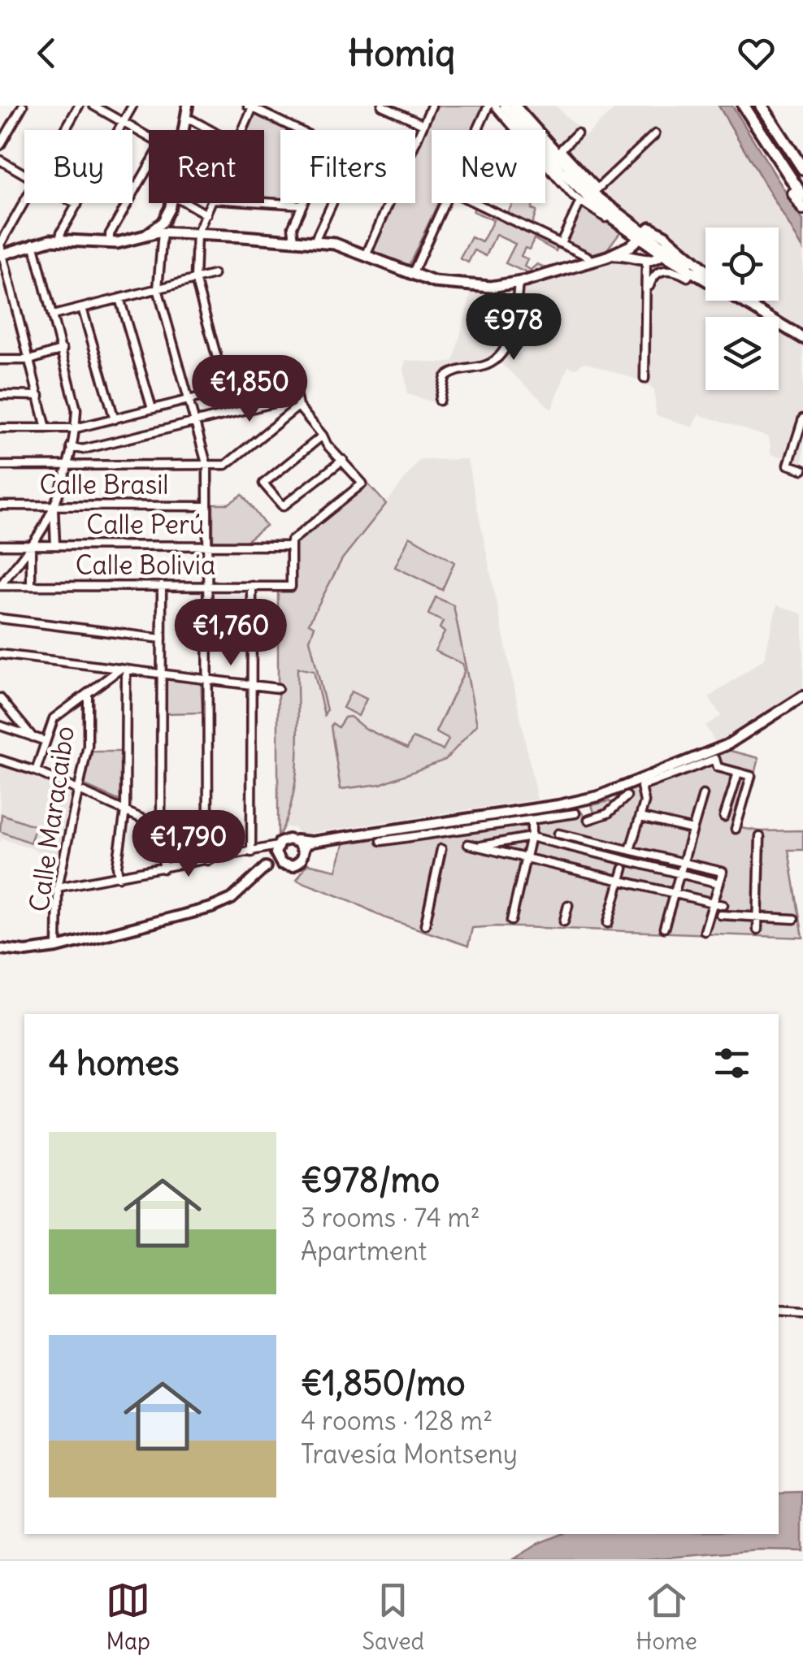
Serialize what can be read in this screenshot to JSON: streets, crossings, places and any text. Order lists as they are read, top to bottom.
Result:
{
  "streets": {
    "street": [
      "Calle Brasil",
      "Calle Perú",
      "Calle Bolivia",
      "Calle Maracaibo"
    ]
  },
  "crossings": [
    ["Calle Perú", "Calle Bolivia"]
  ],
  "page": {
    "header": "Homiq",
    "chip": [
      "Buy",
      "Rent",
      "Filters",
      "New"
    ],
    "price": [
      "€978",
      "€1,850",
      "€1,760",
      "€1,790"
    ],
    "heading": "4 homes",
    "list": [
      {
        "name": "€978/mo",
        "note": "3 rooms · 74 m² · Apartment"
      },
      {
        "name": "€1,850/mo",
        "note": "4 rooms · 128 m² · Travesía Montseny"
      }
    ],
    "tabs": ["Map", "Saved", "Home"]
  }
}
